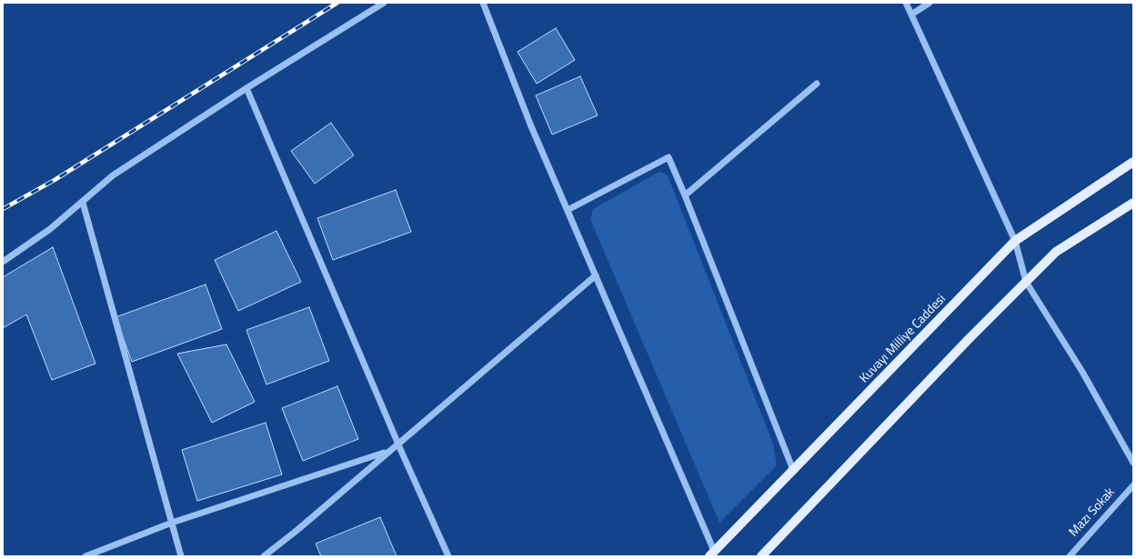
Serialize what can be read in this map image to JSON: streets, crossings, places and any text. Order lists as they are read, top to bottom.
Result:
{
  "streets": {
    "main road": ["Kuvayı Milliye Caddesi"],
    "street": ["Mazı Sokak"]
  }
}
